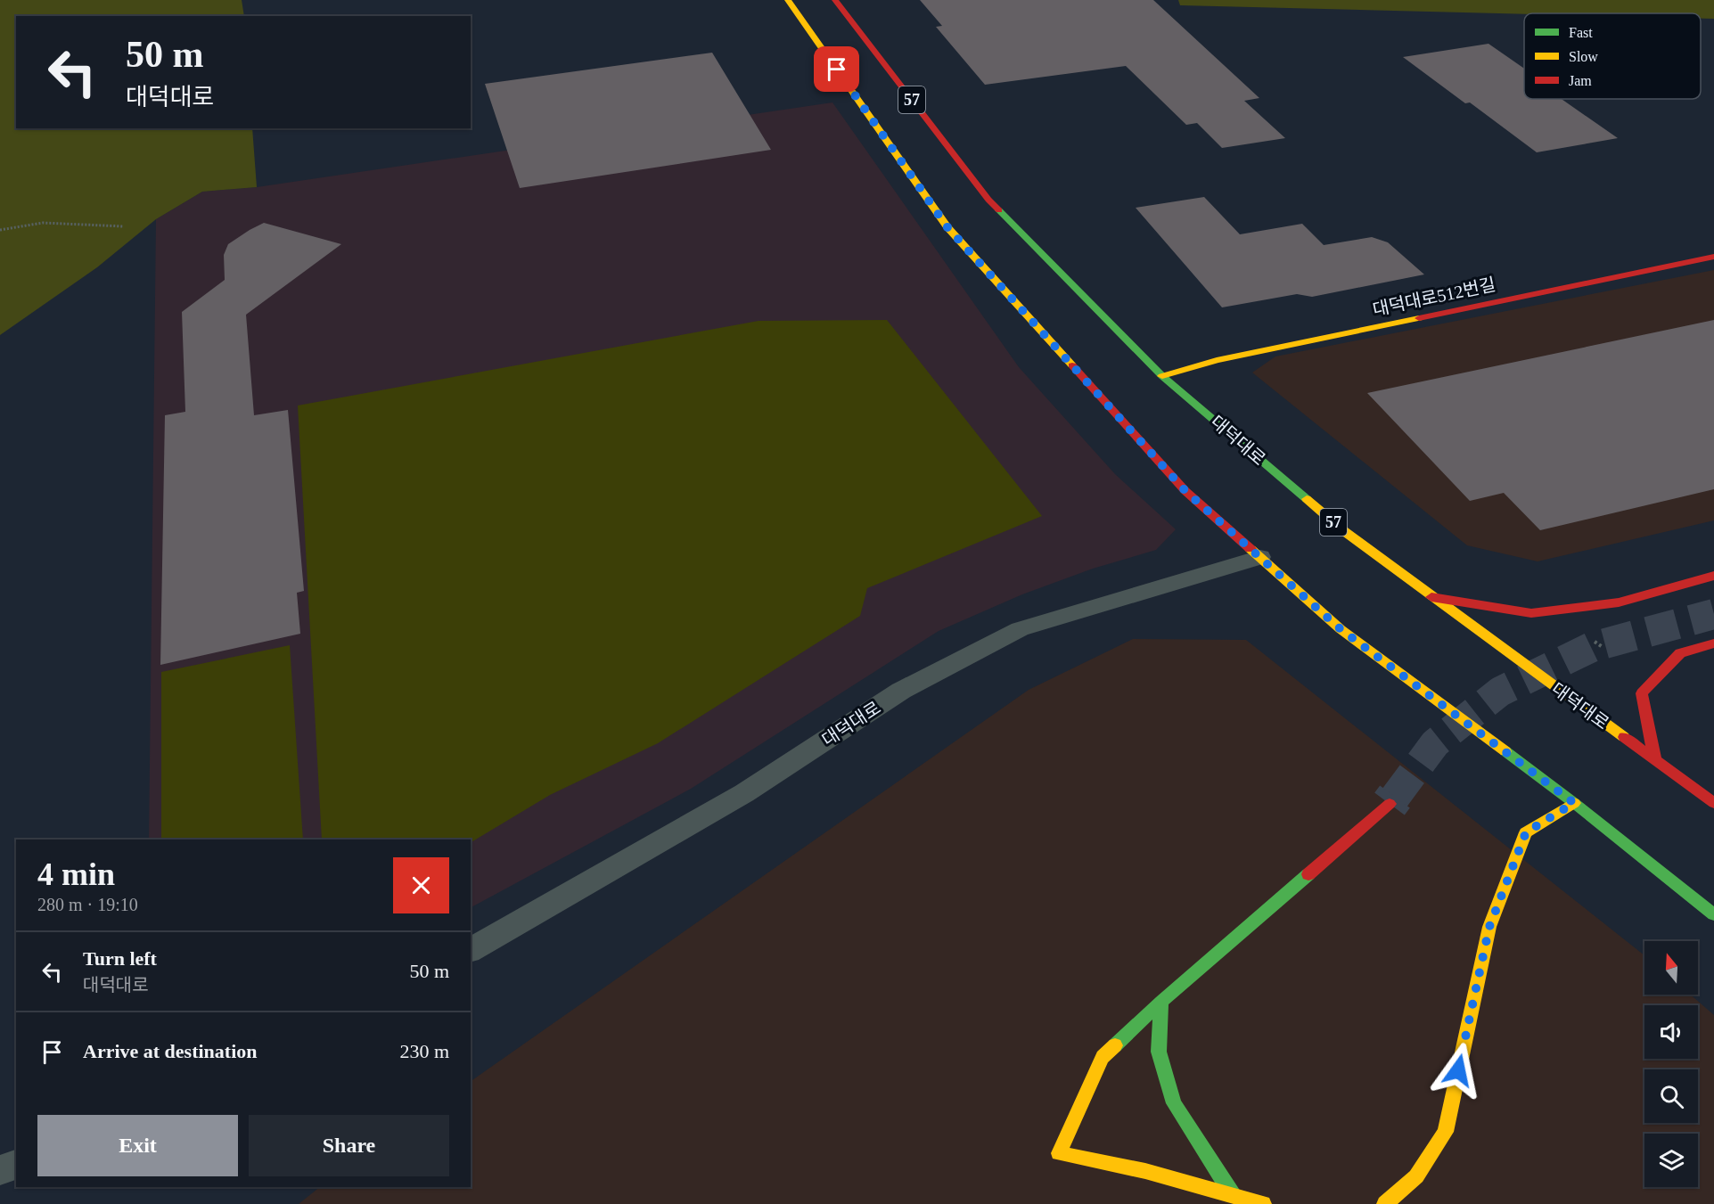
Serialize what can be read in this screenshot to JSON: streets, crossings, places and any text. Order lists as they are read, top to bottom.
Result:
{
  "streets": {
    "main road": ["57", "대덕대로512번길", "대덕대로"]
  },
  "crossings": [
    ["57", "대덕대로"],
    ["대덕대로512번길", "대덕대로"]
  ],
  "legend": ["Fast", "Slow", "Jam"],
  "north": "top",
  "page": {
    "turn": ["50 m", "대덕대로"],
    "heading": ["4 min", "280 m · 19:10"],
    "list": [
      {
        "name": "Turn left",
        "note": "대덕대로",
        "value": "50 m"
      },
      {
        "name": "Arrive at destination",
        "value": "230 m"
      }
    ],
    "buttons": ["Exit", "Share"]
  }
}
